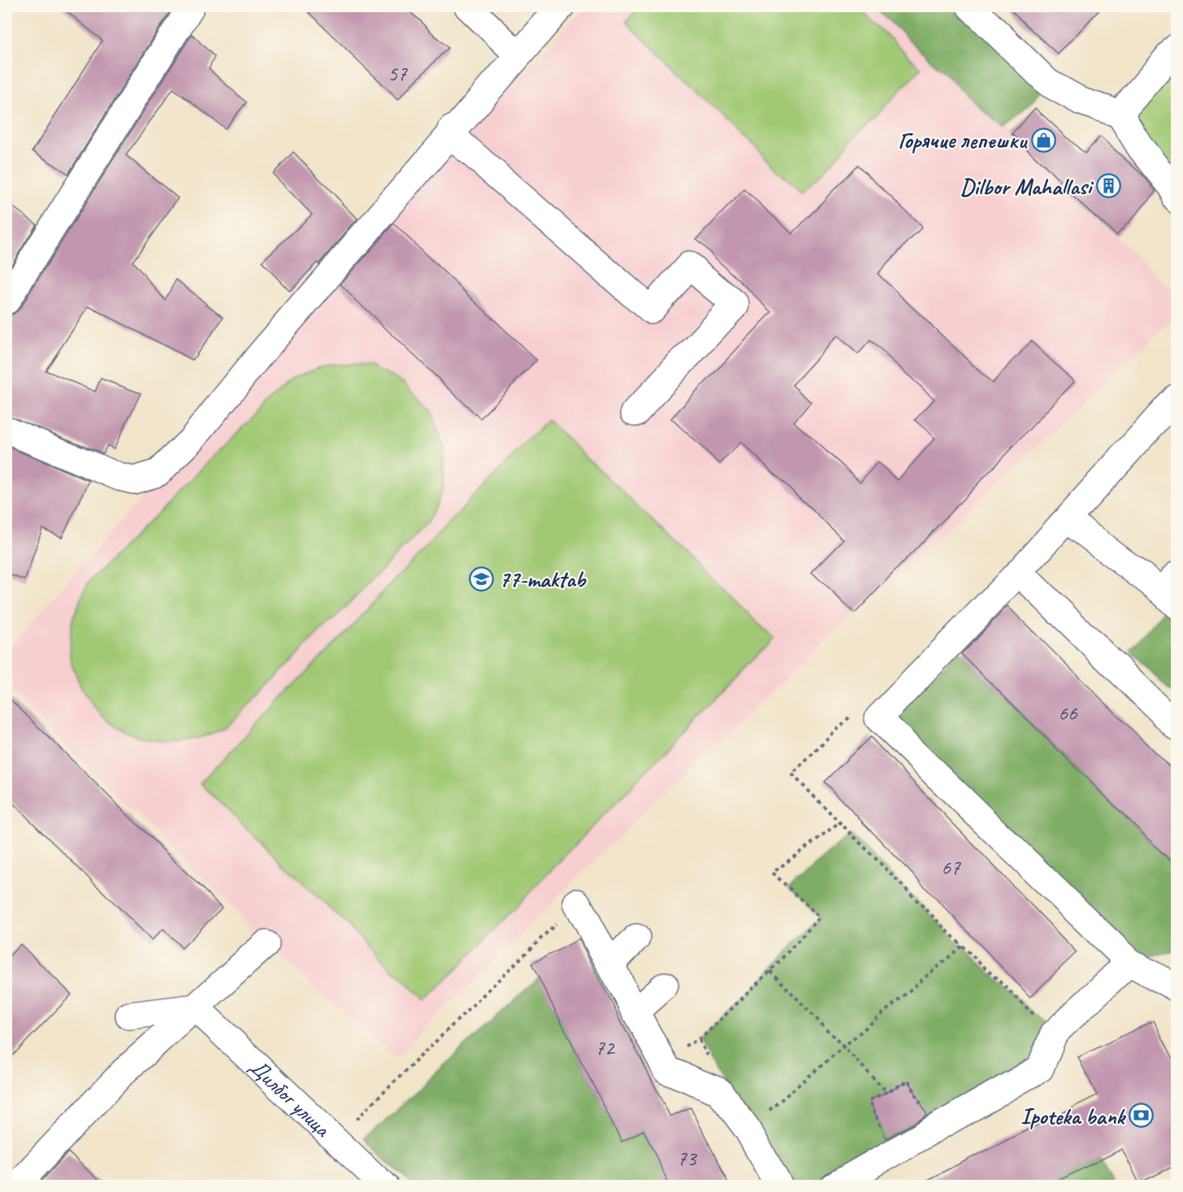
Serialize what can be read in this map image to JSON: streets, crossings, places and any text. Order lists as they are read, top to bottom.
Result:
{
  "streets": {
    "street": ["Дилбог улица"]
  },
  "places": {
    "shop": ["Горячие лепешки"],
    "building": ["Dilbor Mahallasi"],
    "school or university": ["77-maktab"],
    "bank": ["Ipoteka bank"]
  },
  "house_numbers": [
    "57",
    "66",
    "67",
    "72",
    "73"
  ]
}
